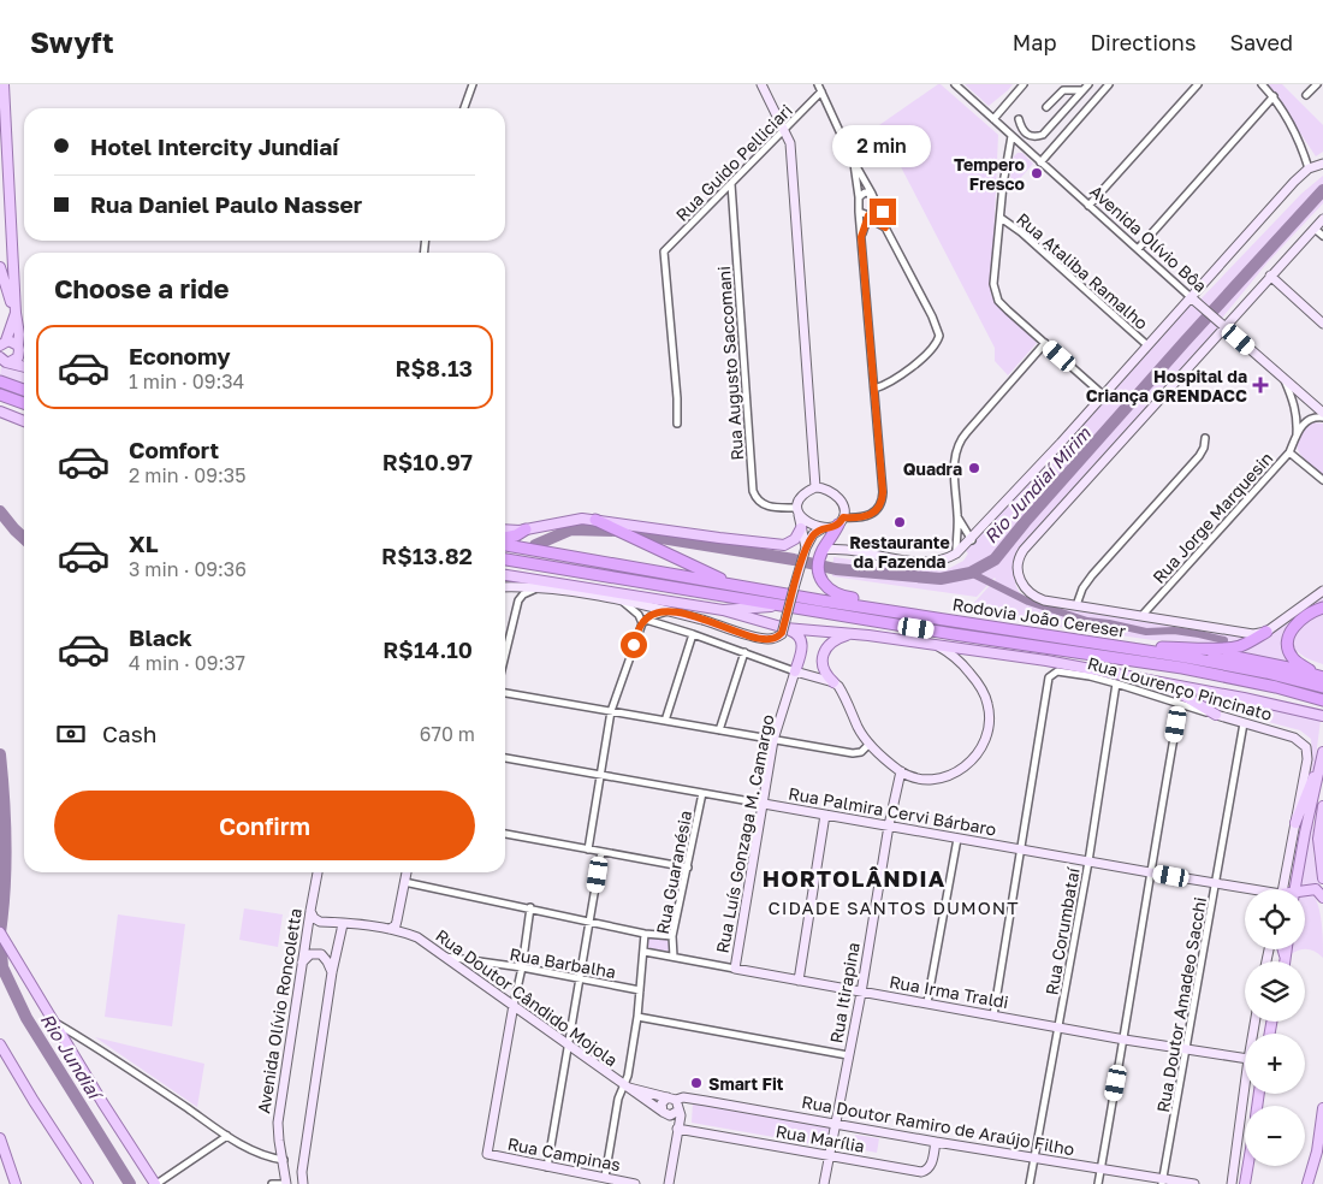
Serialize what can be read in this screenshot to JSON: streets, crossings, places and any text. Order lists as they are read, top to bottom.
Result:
{
  "streets": {
    "highway": ["Rodovia João Cereser"],
    "street": [
      "Rua Guido Pelliciari",
      "Avenida Olívio Bôa",
      "Rua Ataliba Ramalho",
      "Rua Augusto Saccomani",
      "Rua Jorge Marquesin",
      "Rua Lourenço Pincinato",
      "Rua Palmira Cervi Bárbaro",
      "Rua Luís Gonzaga M. Camargo",
      "Rua Guaranésia",
      "Rua Corumbataí",
      "Rua Barbalha",
      "Rua Irma Traldi",
      "Rua Itirapina",
      "Rua Doutor Cândido Mojola",
      "Rua Doutor Amadeo Sacchi",
      "Avenida Olívio Roncoletta",
      "Rua Doutor Ramiro de Araújo Filho",
      "Rua Marília",
      "Rua Campinas"
    ]
  },
  "crossings": [
    ["Rua Guido Pelliciari", "Rua Augusto Saccomani"],
    ["Avenida Olívio Bôa", "Rua Jorge Marquesin"],
    ["Rua Lourenço Pincinato", "Rua Palmira Cervi Bárbaro"],
    ["Rua Lourenço Pincinato", "Rua Corumbataí"],
    ["Rua Lourenço Pincinato", "Rua Doutor Amadeo Sacchi"],
    ["Rua Palmira Cervi Bárbaro", "Rua Luís Gonzaga M. Camargo"],
    ["Rua Palmira Cervi Bárbaro", "Rua Guaranésia"],
    ["Rua Palmira Cervi Bárbaro", "Rua Corumbataí"],
    ["Rua Palmira Cervi Bárbaro", "Rua Itirapina"],
    ["Rua Palmira Cervi Bárbaro", "Rua Doutor Amadeo Sacchi"],
    ["Rua Luís Gonzaga M. Camargo", "Rua Irma Traldi"],
    ["Rua Guaranésia", "Rua Irma Traldi"],
    ["Rua Corumbataí", "Rua Irma Traldi"],
    ["Rua Corumbataí", "Rua Doutor Ramiro de Araújo Filho"],
    ["Rua Barbalha", "Rua Doutor Cândido Mojola"],
    ["Rua Irma Traldi", "Rua Itirapina"],
    ["Rua Irma Traldi", "Rua Doutor Amadeo Sacchi"],
    ["Rua Itirapina", "Rua Doutor Ramiro de Araújo Filho"],
    ["Rua Itirapina", "Rua Marília"],
    ["Rua Doutor Cândido Mojola", "Avenida Olívio Roncoletta"],
    ["Rua Doutor Cândido Mojola", "Rua Doutor Ramiro de Araújo Filho"],
    ["Rua Doutor Cândido Mojola", "Rua Marília"],
    ["Rua Doutor Cândido Mojola", "Rua Campinas"],
    ["Rua Doutor Amadeo Sacchi", "Rua Doutor Ramiro de Araújo Filho"],
    ["Rua Doutor Ramiro de Araújo Filho", "Rua Marília"]
  ],
  "districts": ["HORTOLÂNDIA", "CIDADE SANTOS DUMONT"],
  "water": ["Rio Jundiaí Mirim", "Rio Jundiaí"],
  "places": {
    "other": [
      "Tempero Fresco",
      "Quadra",
      "Restaurante da Fazenda",
      "Smart Fit"
    ],
    "health": ["Hospital da Criança GRENDACC"]
  },
  "page": {
    "header": "Swyft",
    "nav": ["Map", "Directions", "Saved"],
    "banner": ["Hotel Intercity Jundiaí", "Rua Daniel Paulo Nasser"],
    "bubble": "2 min",
    "heading": "Choose a ride",
    "list": [
      {
        "name": "Economy",
        "note": "1 min · 09:34",
        "value": "R$8.13"
      },
      {
        "name": "Comfort",
        "note": "2 min · 09:35",
        "value": "R$10.97"
      },
      {
        "name": "XL",
        "note": "3 min · 09:36",
        "value": "R$13.82"
      },
      {
        "name": "Black",
        "note": "4 min · 09:37",
        "value": "R$14.10"
      }
    ],
    "pay": ["Cash", "670 m"],
    "buttons": "Confirm",
    "map_buttons": ["+", "−"]
  }
}
